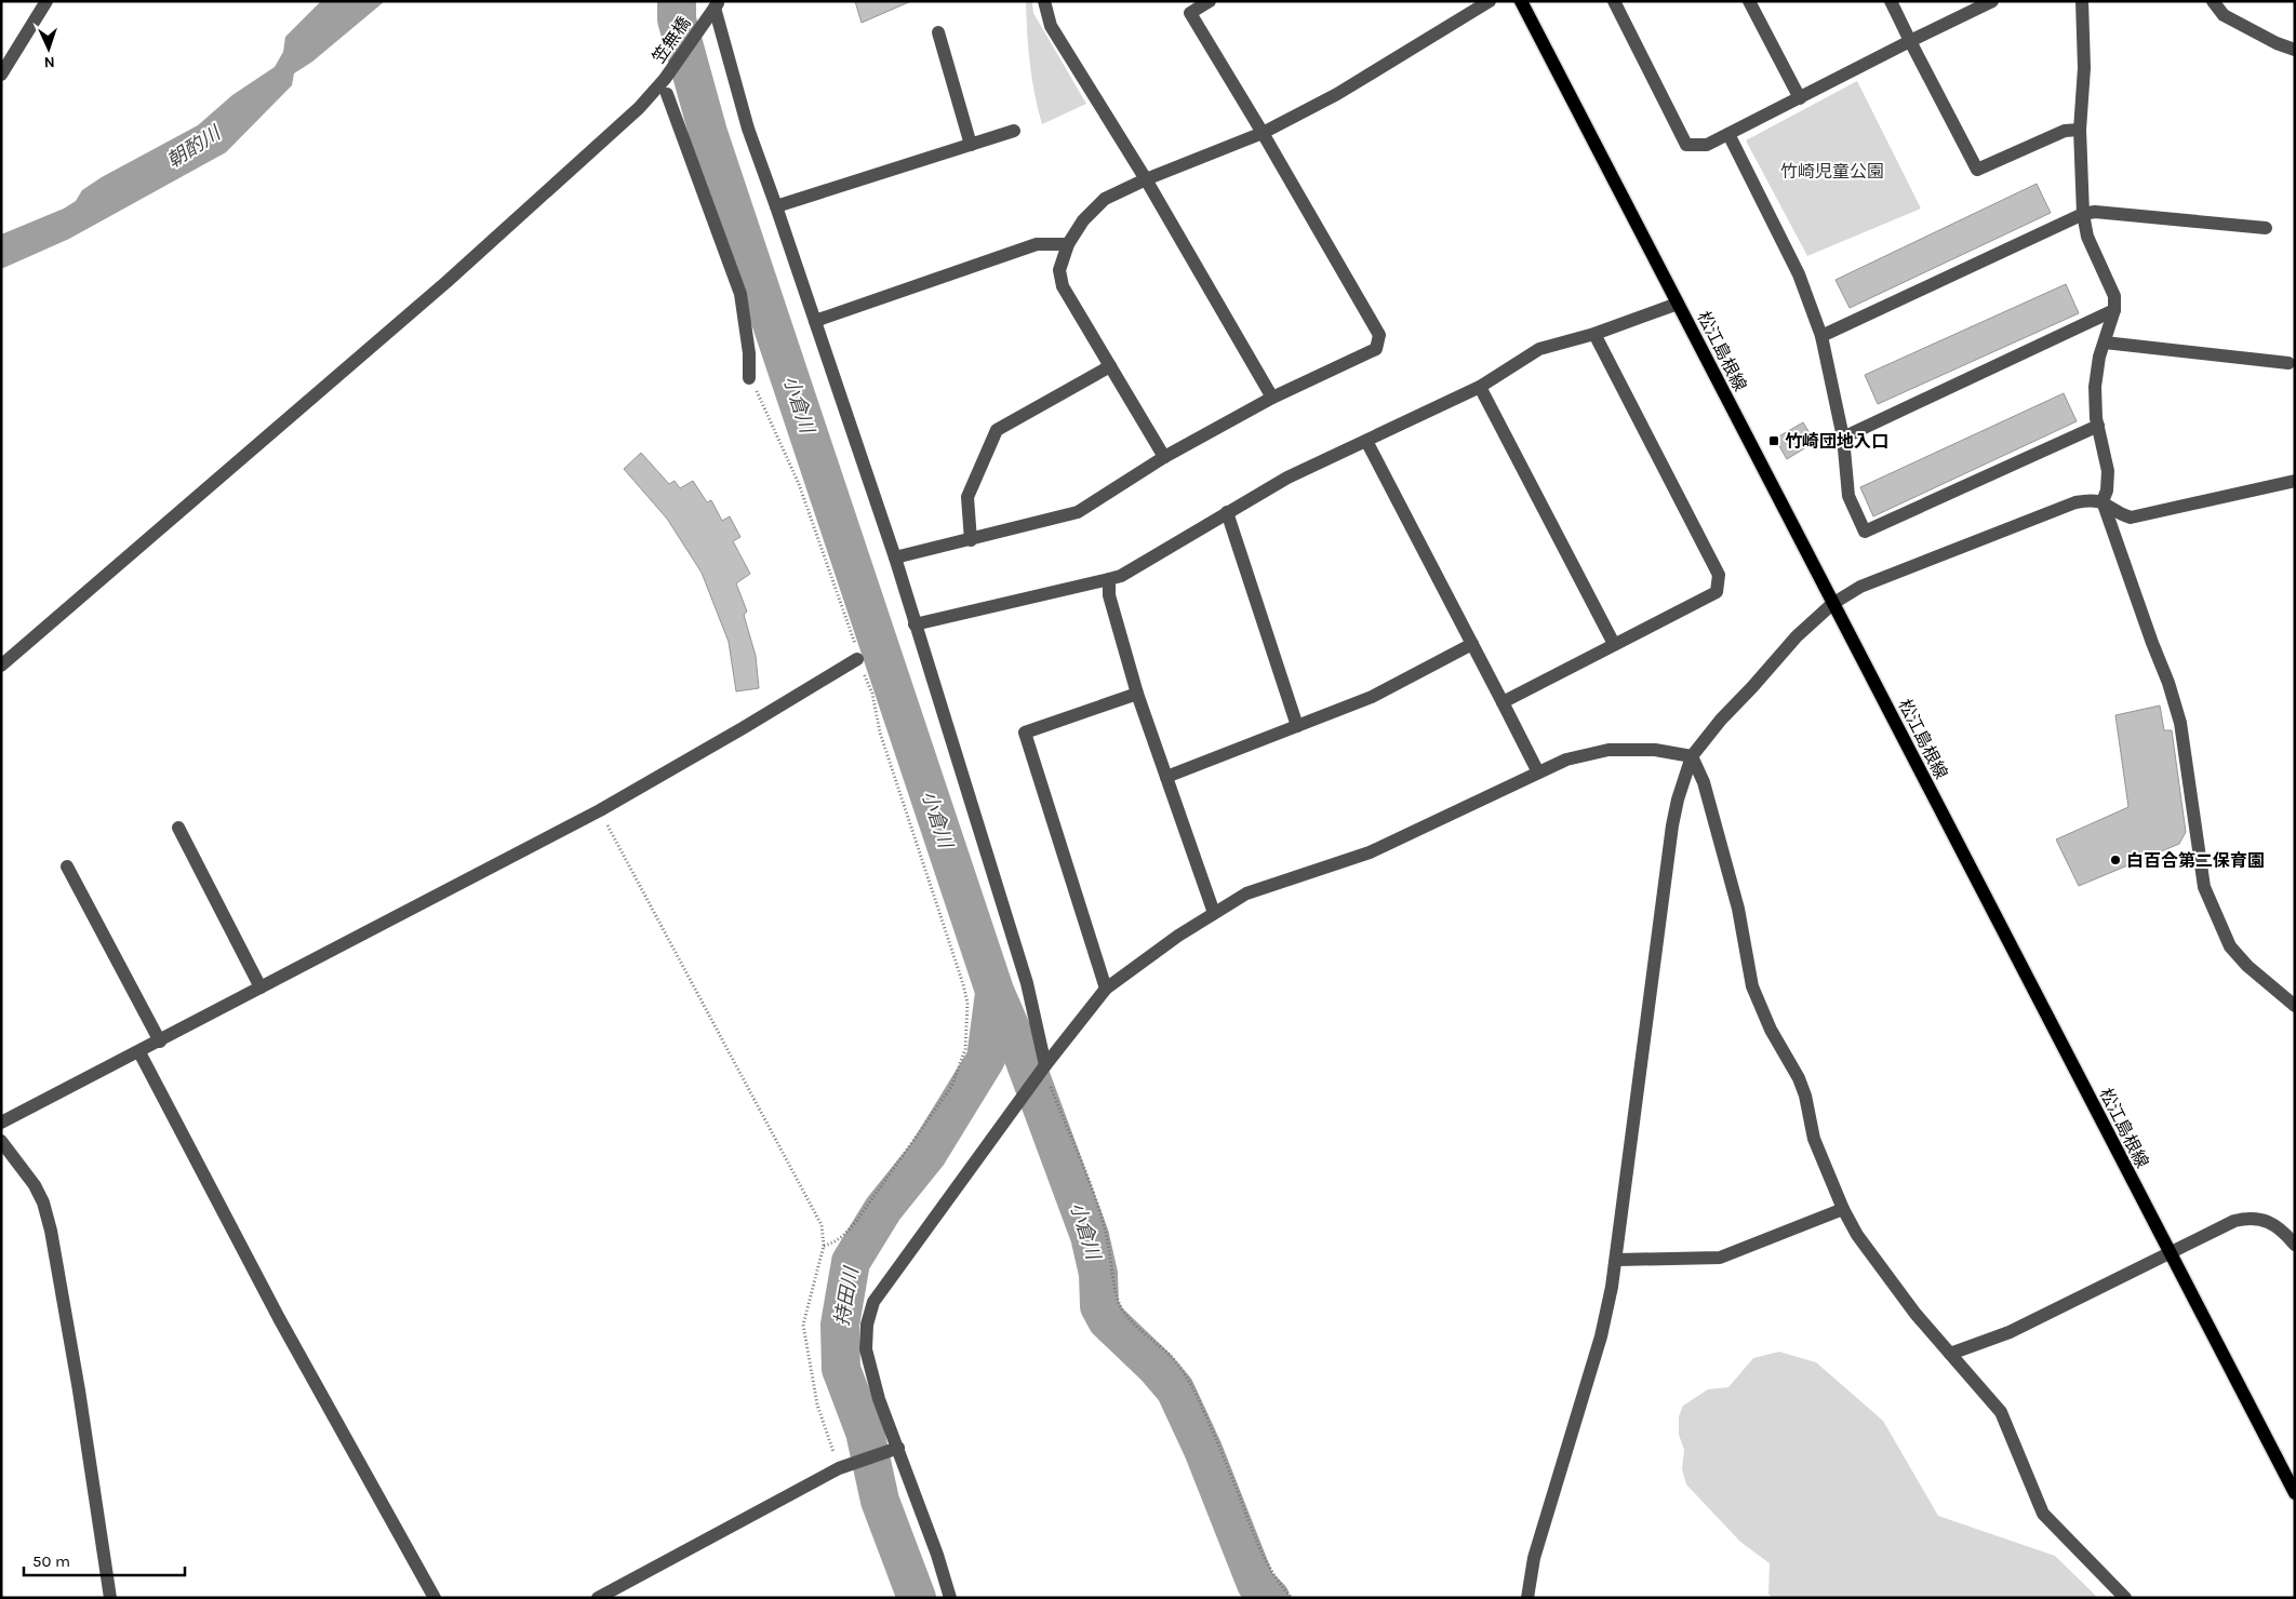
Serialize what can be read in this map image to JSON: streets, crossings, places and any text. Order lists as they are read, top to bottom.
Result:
{
  "streets": {
    "main road": ["松江島根線"],
    "street": ["笠無橋"]
  },
  "water": ["朝酌川", "小倉川", "持田川"],
  "parks": ["竹崎児童公園"],
  "places": {
    "transit": ["竹崎団地入口"],
    "other": ["白百合第二保育園"]
  },
  "scale_bar": "50 m",
  "north": "bottom"
}
